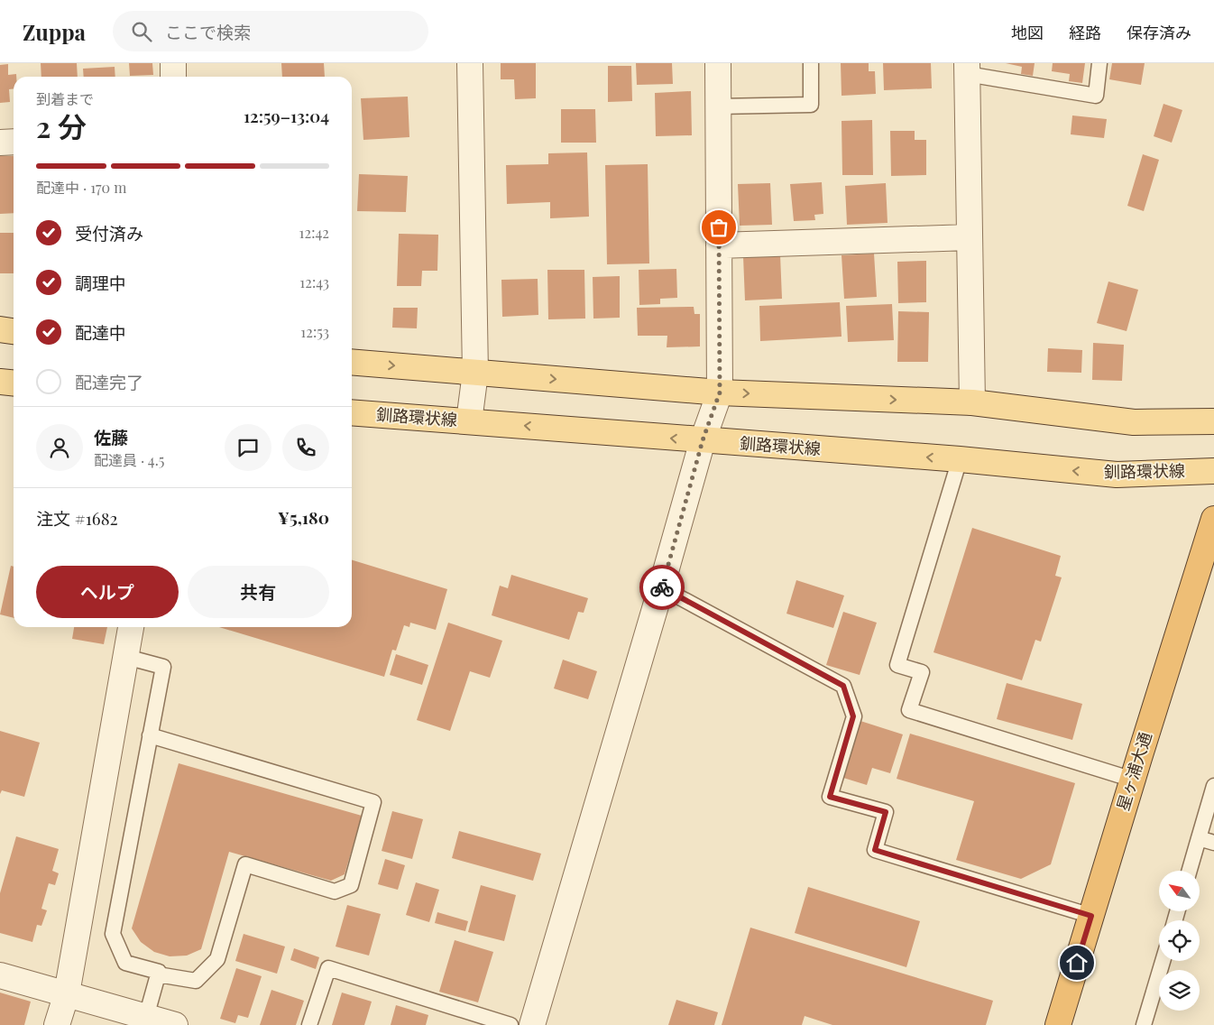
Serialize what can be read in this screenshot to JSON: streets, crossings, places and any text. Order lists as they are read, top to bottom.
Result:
{
  "streets": {
    "highway": ["星ヶ浦大通"],
    "main road": ["釧路環状線"]
  },
  "north": "top left",
  "page": {
    "header": "Zuppa",
    "search": "ここで検索",
    "nav": ["地図", "経路", "保存済み"],
    "heading": ["2 分", "到着まで", "12:59–13:04"],
    "panel": [
      "佐藤",
      "配達員 · 4.5",
      "注文 #1682",
      "¥5,180"
    ],
    "bar": "配達中 · 170 m",
    "list": [
      ["受付済み", "12:42"],
      ["調理中", "12:43"],
      ["配達中", "12:53"],
      "配達完了"
    ],
    "buttons": ["ヘルプ", "共有"]
  }
}
